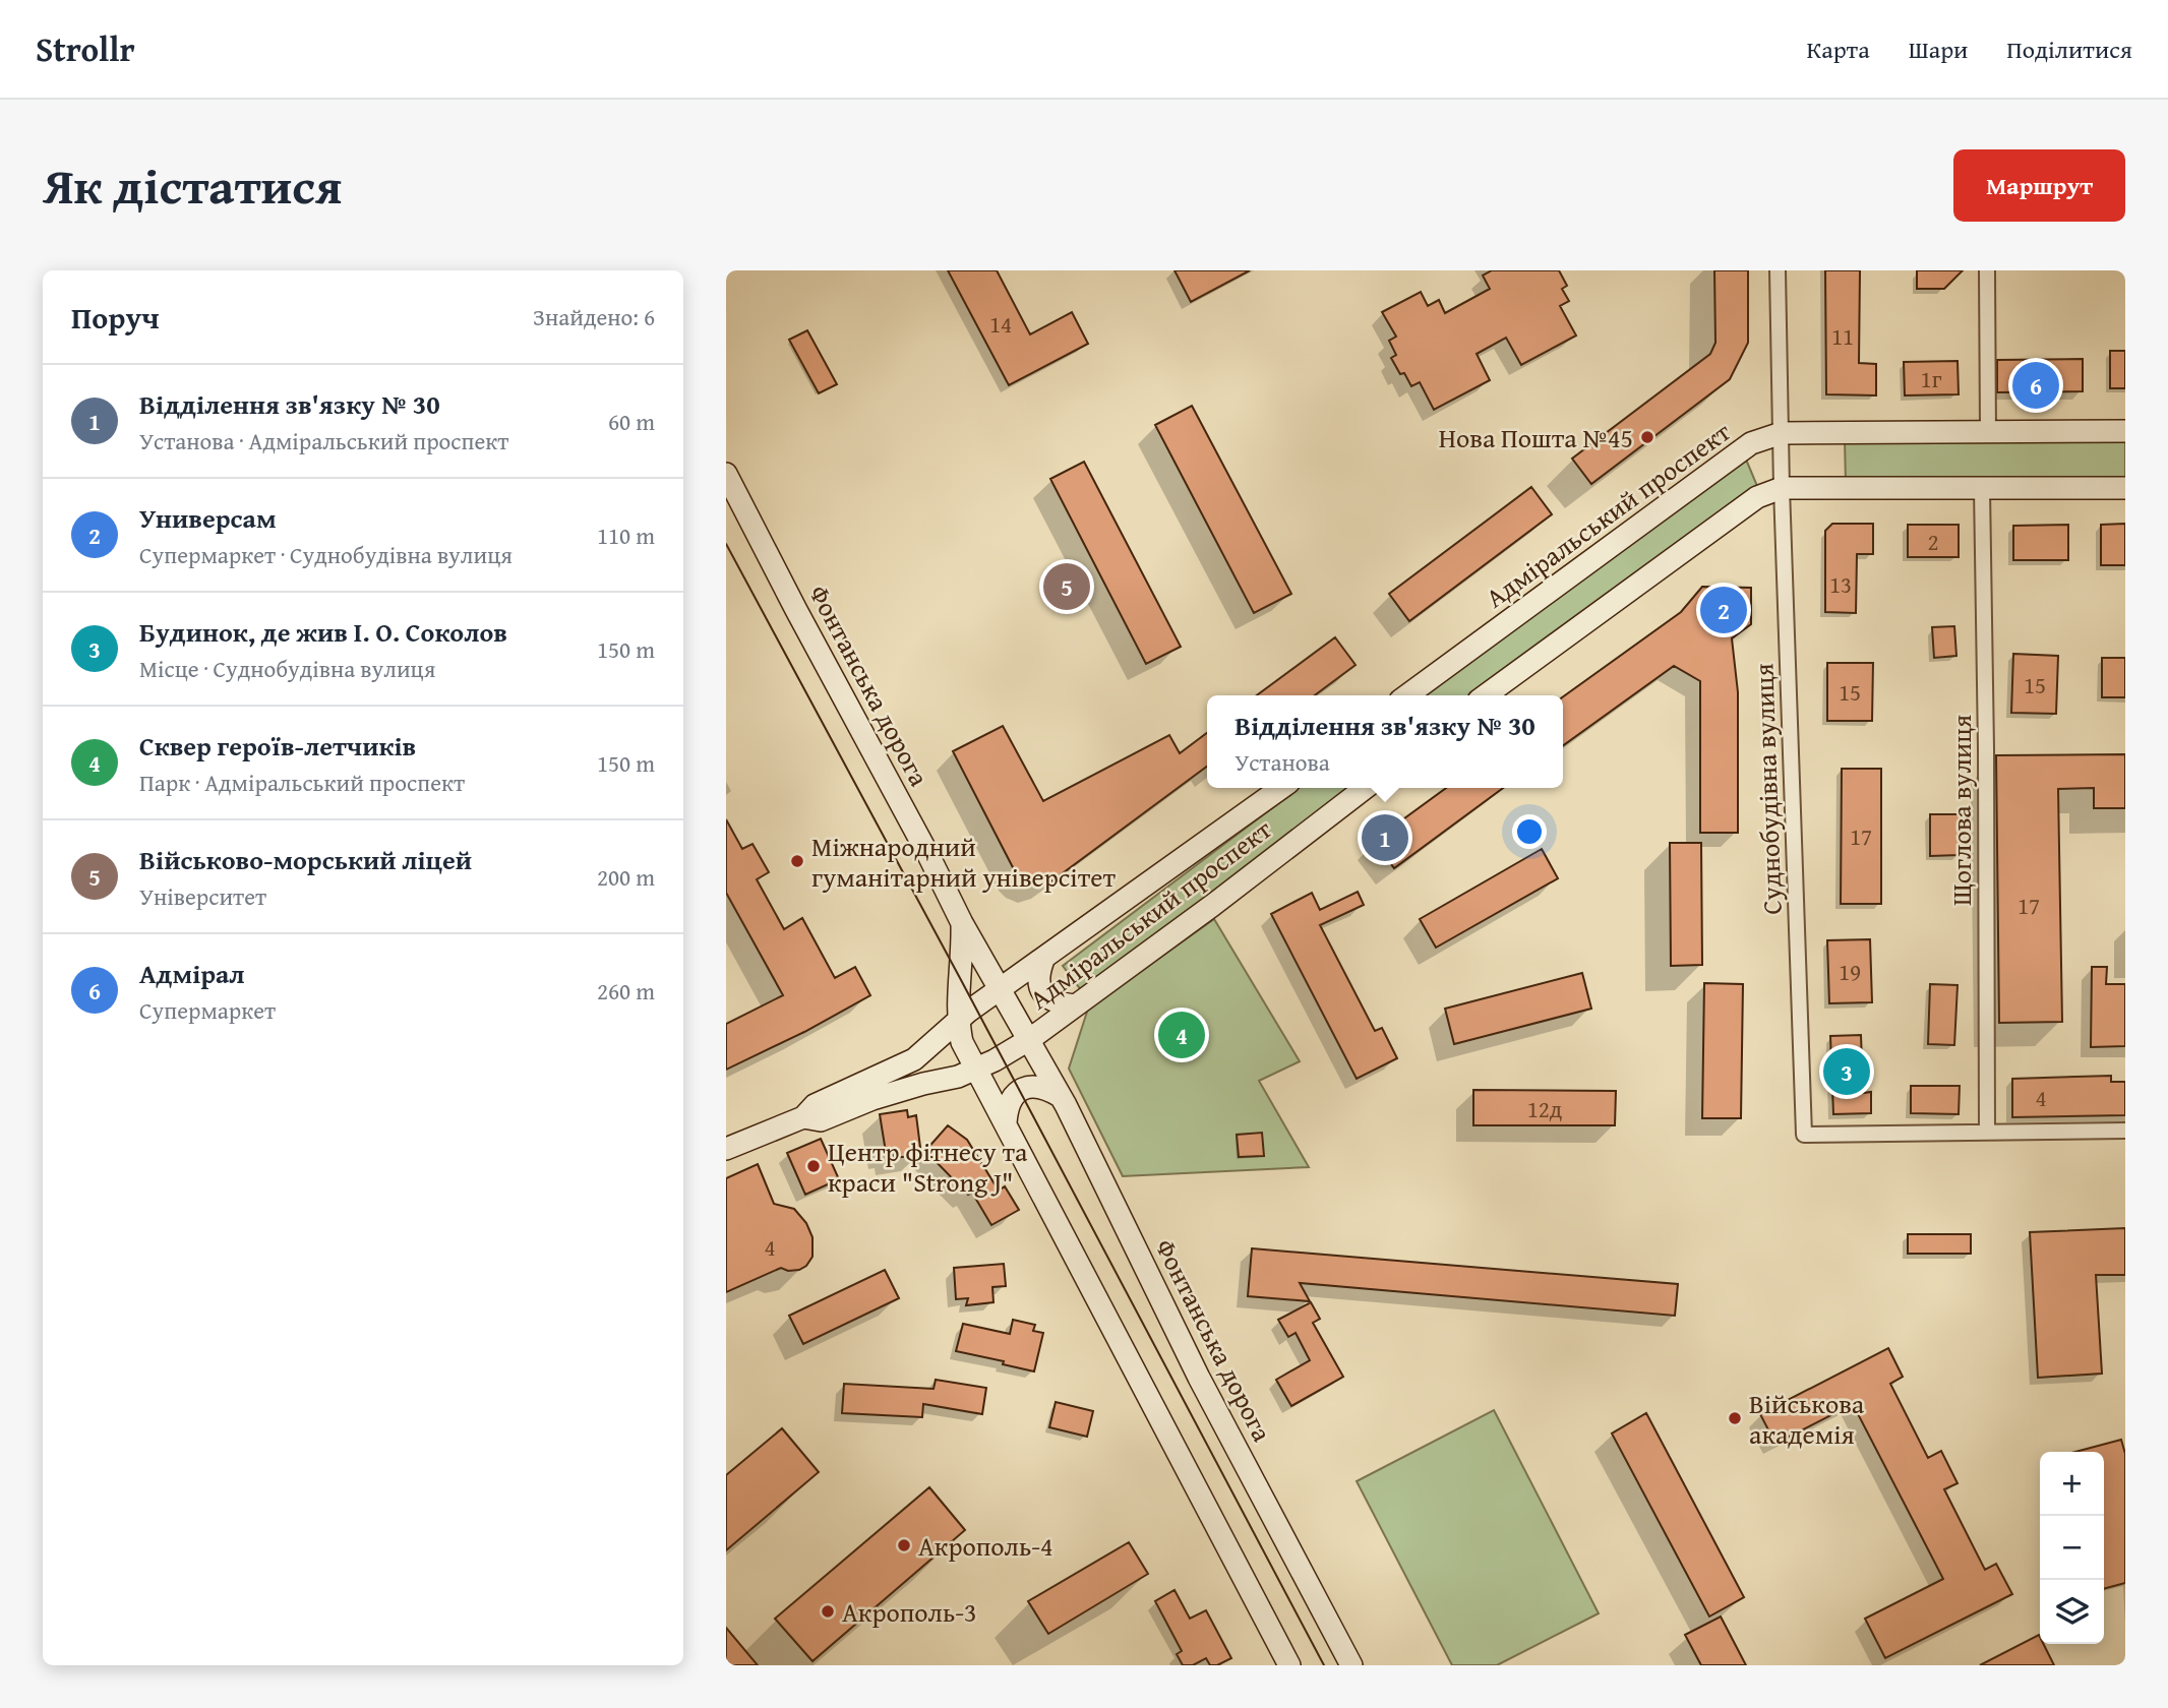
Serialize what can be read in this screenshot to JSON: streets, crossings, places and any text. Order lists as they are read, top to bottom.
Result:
{
  "streets": {
    "main road": ["Адміральський проспект", "Фонтанська дорога"],
    "street": ["Суднобудівна вулиця", "Щоглова вулиця"]
  },
  "crossings": [
    ["Адміральський проспект", "Фонтанська дорога"],
    ["Адміральський проспект", "Суднобудівна вулиця"],
    ["Суднобудівна вулиця", "Щоглова вулиця"]
  ],
  "places": [
    "Нова Пошта №45",
    "Міжнародний гуманітарний універсітет",
    "Центр фітнесу та краси \"Strong J\"",
    "Військова академія",
    "Акрополь-4",
    "Акрополь-3"
  ],
  "house_numbers": [
    "14",
    "11",
    "1г",
    "2",
    "13",
    "15",
    "15",
    "17",
    "17",
    "19",
    "4",
    "12д",
    "4"
  ],
  "page": {
    "header": "Strollr",
    "nav": ["Карта", "Шари", "Поділитися"],
    "title": "Як дістатися",
    "buttons": "Маршрут",
    "heading": ["Поруч", "Знайдено: 6"],
    "pins": [
      "6",
      "5",
      "2",
      "1",
      "4",
      "3"
    ],
    "list": [
      {
        "mark": "1",
        "name": "Відділення зв'язку № 30",
        "note": "Установа · Адміральський проспект",
        "value": "60 m"
      },
      {
        "mark": "2",
        "name": "Универсам",
        "note": "Супермаркет · Суднобудівна вулиця",
        "value": "110 m"
      },
      {
        "mark": "3",
        "name": "Будинок, де жив І. О. Соколов",
        "note": "Місце · Суднобудівна вулиця",
        "value": "150 m"
      },
      {
        "mark": "4",
        "name": "Сквер героїв-летчиків",
        "note": "Парк · Адміральський проспект",
        "value": "150 m"
      },
      {
        "mark": "5",
        "name": "Військово-морський ліцей",
        "note": "Університет",
        "value": "200 m"
      },
      {
        "mark": "6",
        "name": "Адмірал",
        "note": "Супермаркет",
        "value": "260 m"
      }
    ],
    "popup": ["Відділення зв'язку № 30", "Установа"],
    "map_buttons": ["+", "−"]
  }
}
